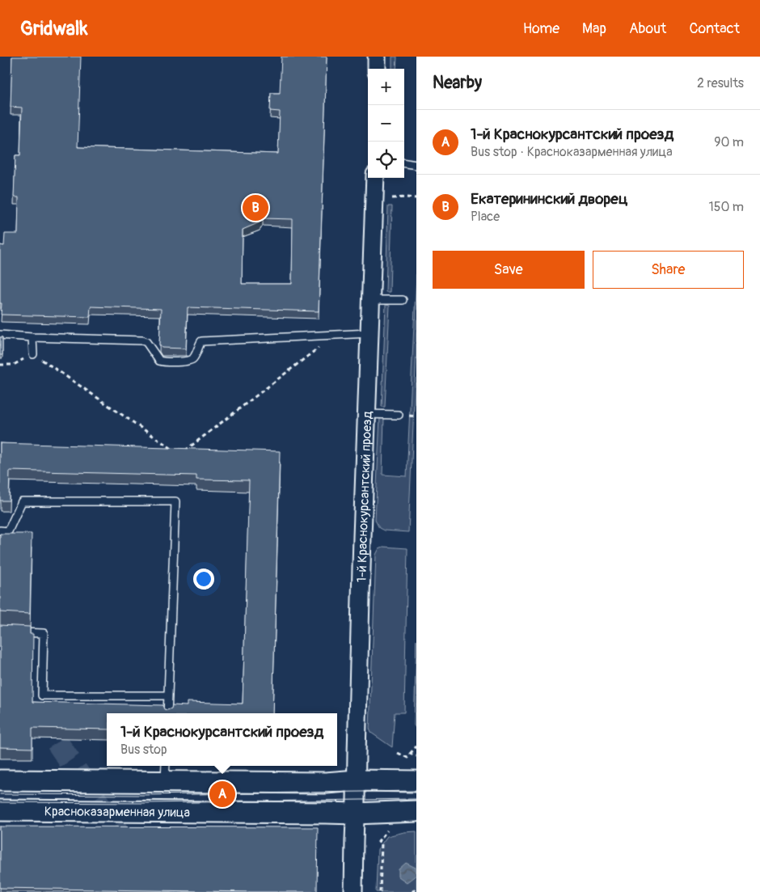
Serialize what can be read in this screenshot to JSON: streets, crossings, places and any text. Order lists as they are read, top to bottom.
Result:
{
  "streets": {
    "main road": ["Красноказарменная улица"],
    "street": ["1-й Краснокурсантский проезд"]
  },
  "crossings": [
    ["1-й Краснокурсантский проезд", "Красноказарменная улица"]
  ],
  "page": {
    "header": "Gridwalk",
    "nav": [
      "Home",
      "Map",
      "About",
      "Contact"
    ],
    "heading": ["Nearby", "2 results"],
    "map_buttons": ["+", "−"],
    "list": [
      {
        "mark": "A",
        "name": "1-й Краснокурсантский проезд",
        "note": "Bus stop · Красноказарменная улица",
        "value": "90 m"
      },
      {
        "mark": "B",
        "name": "Екатерининский дворец",
        "note": "Place",
        "value": "150 m"
      }
    ],
    "pins": ["B", "A"],
    "buttons": ["Save", "Share"],
    "popup": ["1-й Краснокурсантский проезд", "Bus stop"]
  }
}
